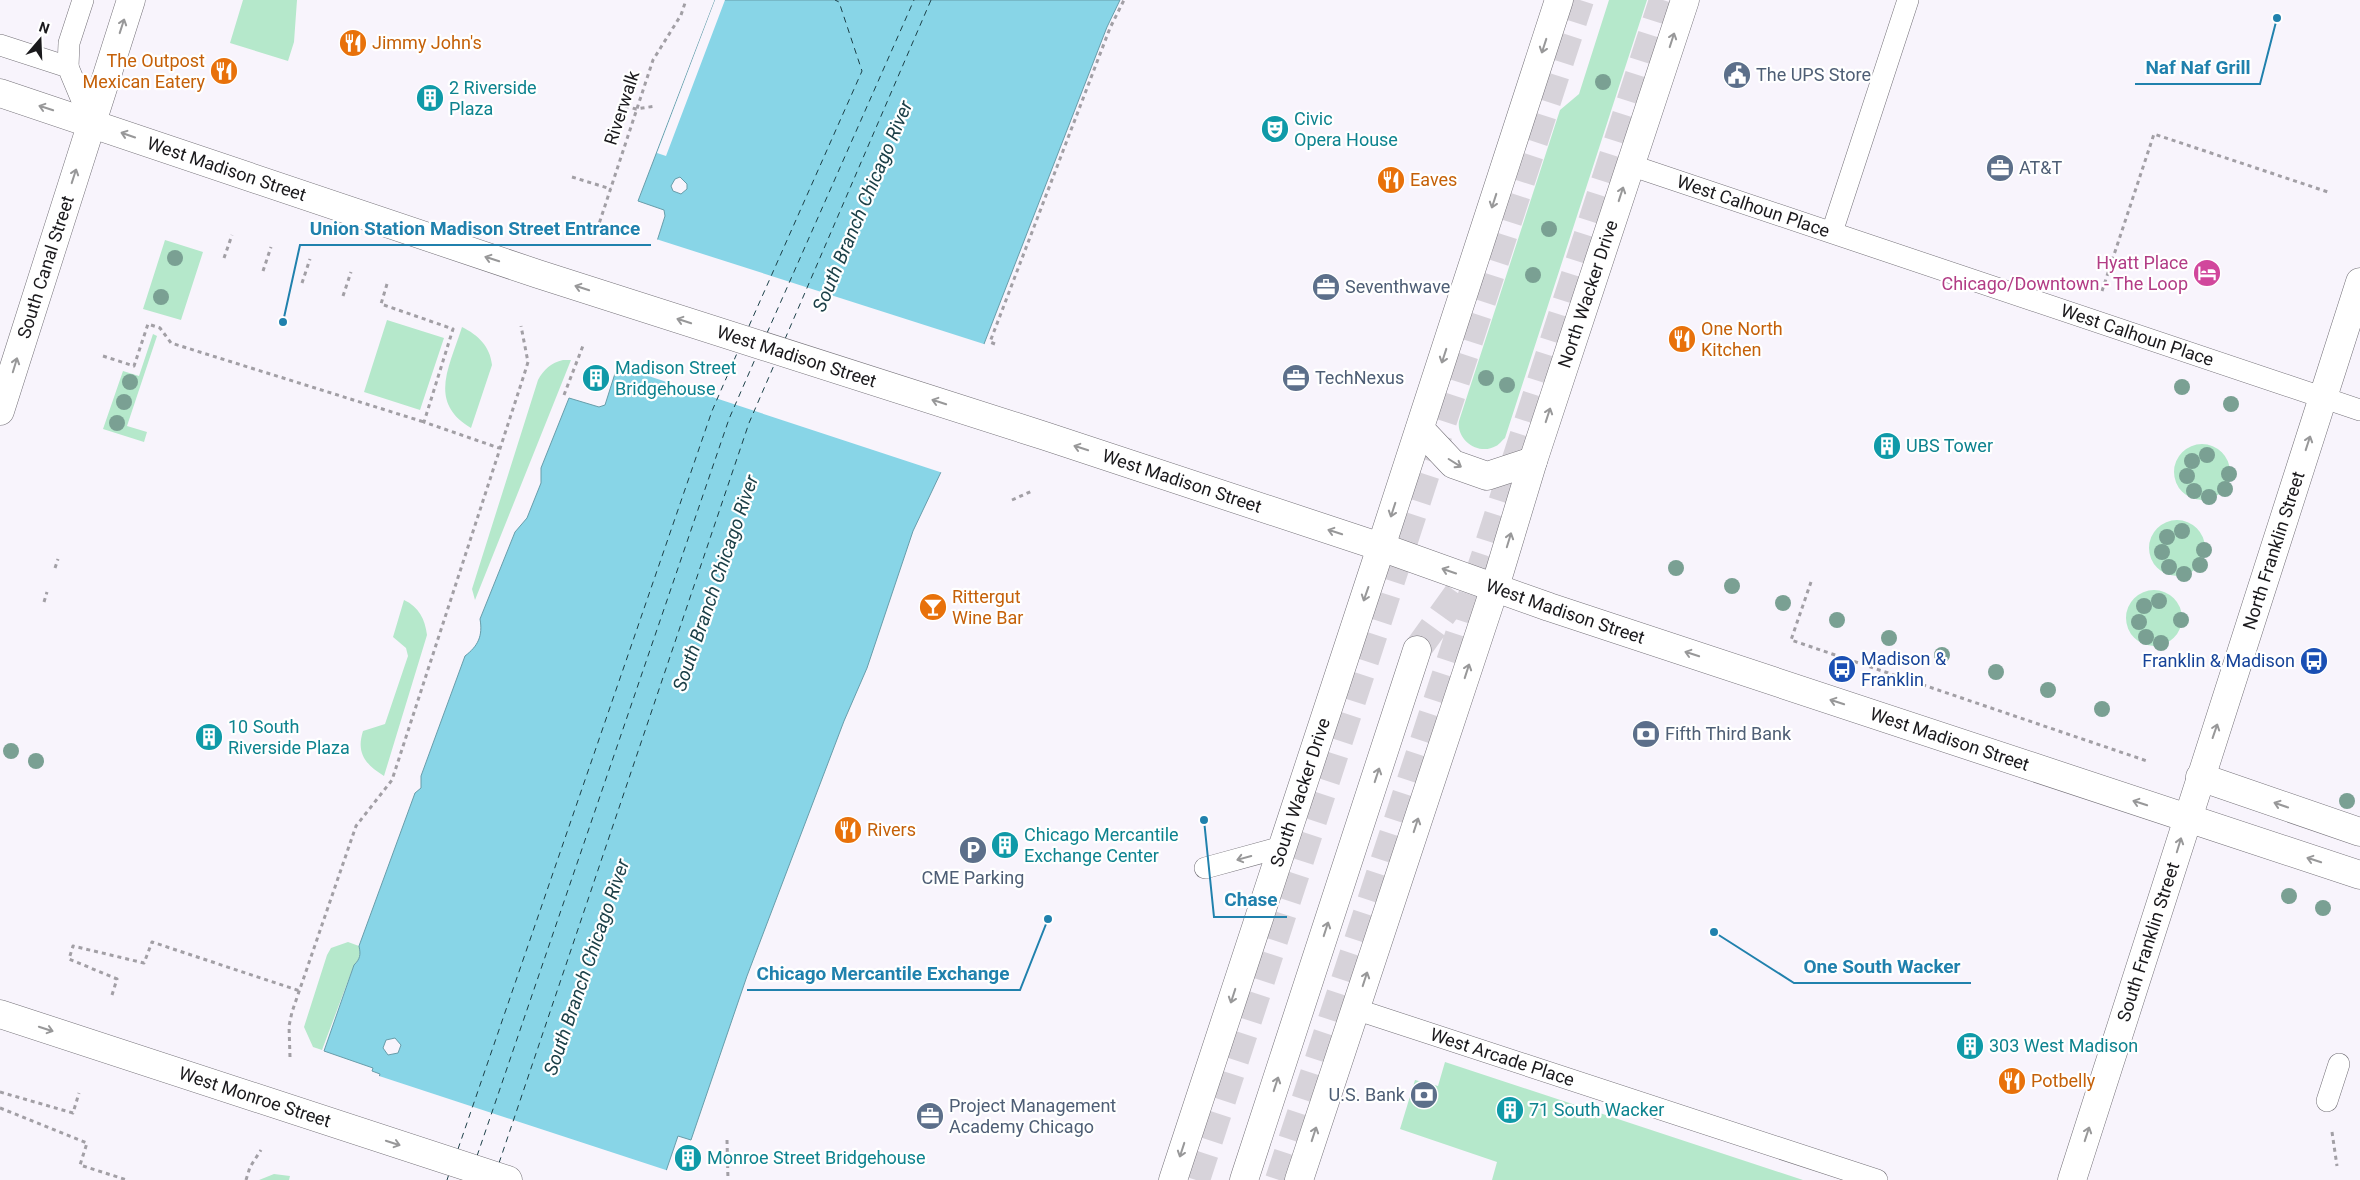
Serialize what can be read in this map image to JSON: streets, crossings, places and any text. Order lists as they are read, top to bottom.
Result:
{
  "streets": {
    "main road": [
      "West Madison Street",
      "South Canal Street",
      "North Wacker Drive",
      "North Franklin Street",
      "South Wacker Drive",
      "South Franklin Street",
      "West Monroe Street"
    ],
    "lane": ["West Calhoun Place", "West Arcade Place"],
    "path": ["Riverwalk"]
  },
  "crossings": [
    ["West Madison Street", "South Canal Street"],
    ["West Madison Street", "North Wacker Drive"],
    ["West Madison Street", "North Franklin Street"],
    ["West Madison Street", "South Wacker Drive"],
    ["West Madison Street", "South Franklin Street"],
    ["West Calhoun Place", "North Wacker Drive"],
    ["West Calhoun Place", "North Franklin Street"],
    ["North Franklin Street", "South Franklin Street"]
  ],
  "one_way": [
    "West Madison Street",
    "South Canal Street",
    "North Franklin Street",
    "South Franklin Street",
    "West Monroe Street"
  ],
  "water": ["South Branch Chicago River"],
  "places": {
    "other": [
      "Naf Naf Grill",
      "Union Station Madison Street Entrance",
      "Chase",
      "Chicago Mercantile Exchange",
      "One South Wacker"
    ],
    "restaurant": [
      "Jimmy John's",
      "The Outpost Mexican Eatery",
      "Eaves",
      "One North Kitchen",
      "Rivers",
      "Potbelly"
    ],
    "public building": ["The UPS Store"],
    "building": [
      "2 Riverside Plaza",
      "Madison Street Bridgehouse",
      "UBS Tower",
      "10 South Riverside Plaza",
      "Chicago Mercantile Exchange Center",
      "303 West Madison",
      "71 South Wacker",
      "Monroe Street Bridgehouse"
    ],
    "theatre": ["Civic Opera House"],
    "office": [
      "AT&T",
      "Seventhwave",
      "TechNexus",
      "Project Management Academy Chicago"
    ],
    "hotel": ["Hyatt Place Chicago/Downtown - The Loop"],
    "bar": ["Rittergut Wine Bar"],
    "bus stop": ["Franklin & Madison", "Madison & Franklin"],
    "bank": ["Fifth Third Bank", "U.S. Bank"],
    "parking": ["CME Parking"]
  },
  "north": "top"
}
